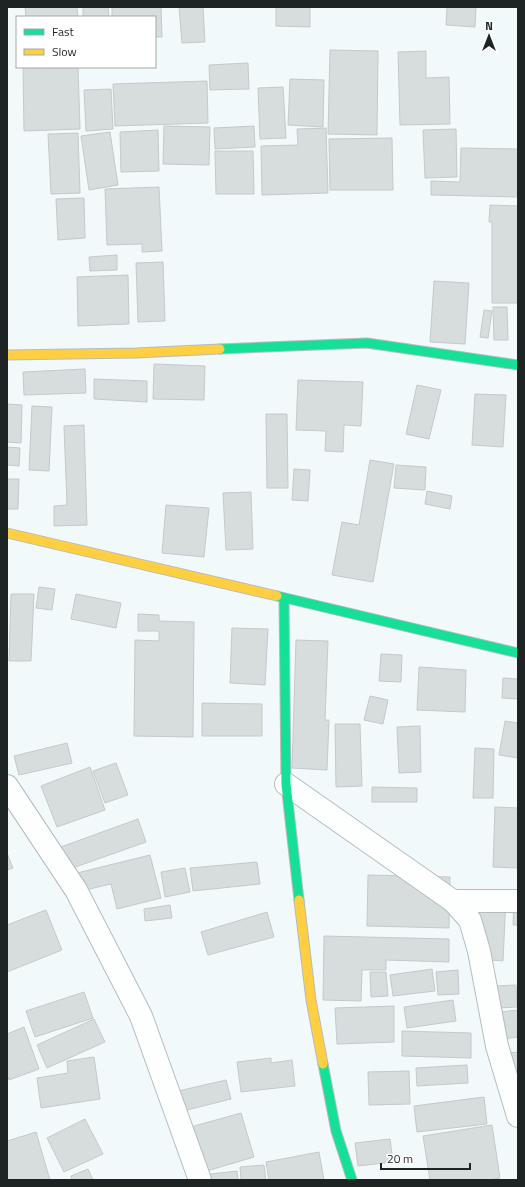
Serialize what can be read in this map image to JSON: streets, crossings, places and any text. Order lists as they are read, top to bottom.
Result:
{
  "legend": ["Fast", "Slow"],
  "scale_bar": "20 m",
  "north": "top"
}
